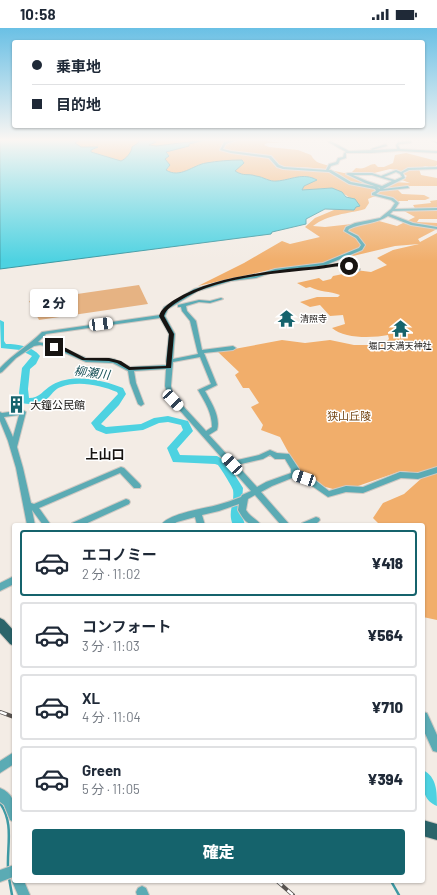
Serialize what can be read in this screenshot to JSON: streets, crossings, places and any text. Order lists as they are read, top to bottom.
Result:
{
  "districts": ["上山口"],
  "water": ["柳瀬川"],
  "parks": ["狭山丘陵"],
  "places": {
    "temple": ["清照寺", "堀口天満天神社"],
    "building": ["大鐘公民館"]
  },
  "page": {
    "status": "10:58",
    "banner": ["乗車地", "目的地"],
    "bubble": "2 分",
    "list": [
      {
        "name": "エコノミー",
        "note": "2 分 · 11:02",
        "value": "¥418"
      },
      {
        "name": "コンフォート",
        "note": "3 分 · 11:03",
        "value": "¥564"
      },
      {
        "name": "XL",
        "note": "4 分 · 11:04",
        "value": "¥710"
      },
      {
        "name": "Green",
        "note": "5 分 · 11:05",
        "value": "¥394"
      }
    ],
    "buttons": "確定"
  }
}
